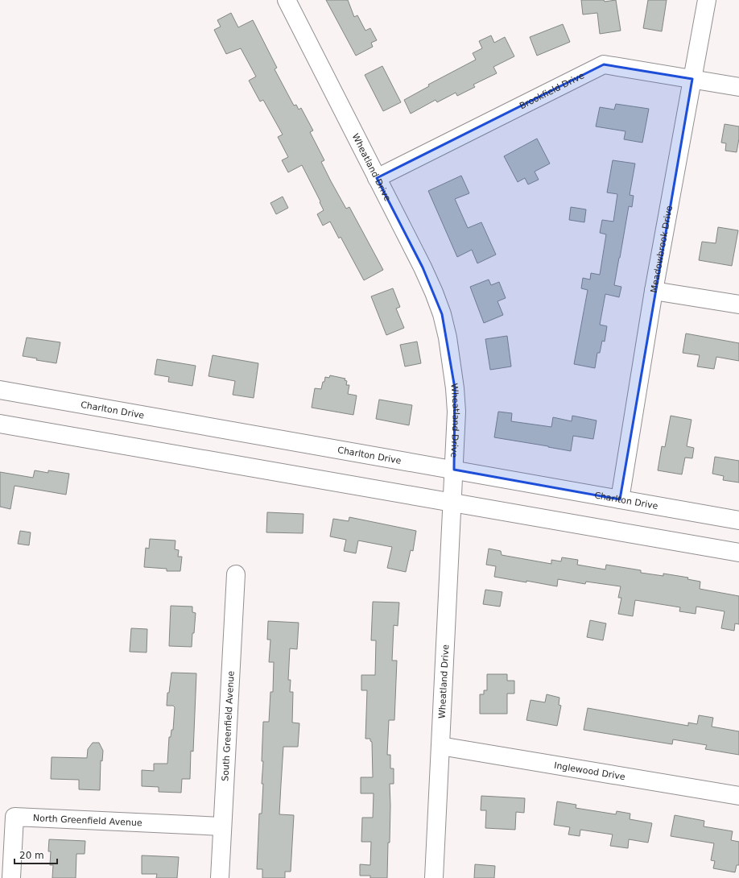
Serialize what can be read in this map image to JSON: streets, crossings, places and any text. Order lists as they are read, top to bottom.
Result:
{
  "streets": {
    "street": [
      "Brookfield Drive",
      "Wheatland Drive",
      "Meadowbrook Drive",
      "Charlton Drive",
      "South Greenfield Avenue",
      "Inglewood Drive",
      "North Greenfield Avenue"
    ]
  },
  "crossings": [
    ["Brookfield Drive", "Wheatland Drive"],
    ["Brookfield Drive", "Meadowbrook Drive"],
    ["Wheatland Drive", "Charlton Drive"],
    ["Wheatland Drive", "Inglewood Drive"],
    ["Meadowbrook Drive", "Charlton Drive"],
    ["South Greenfield Avenue", "North Greenfield Avenue"]
  ],
  "scale_bar": "20 m"
}
